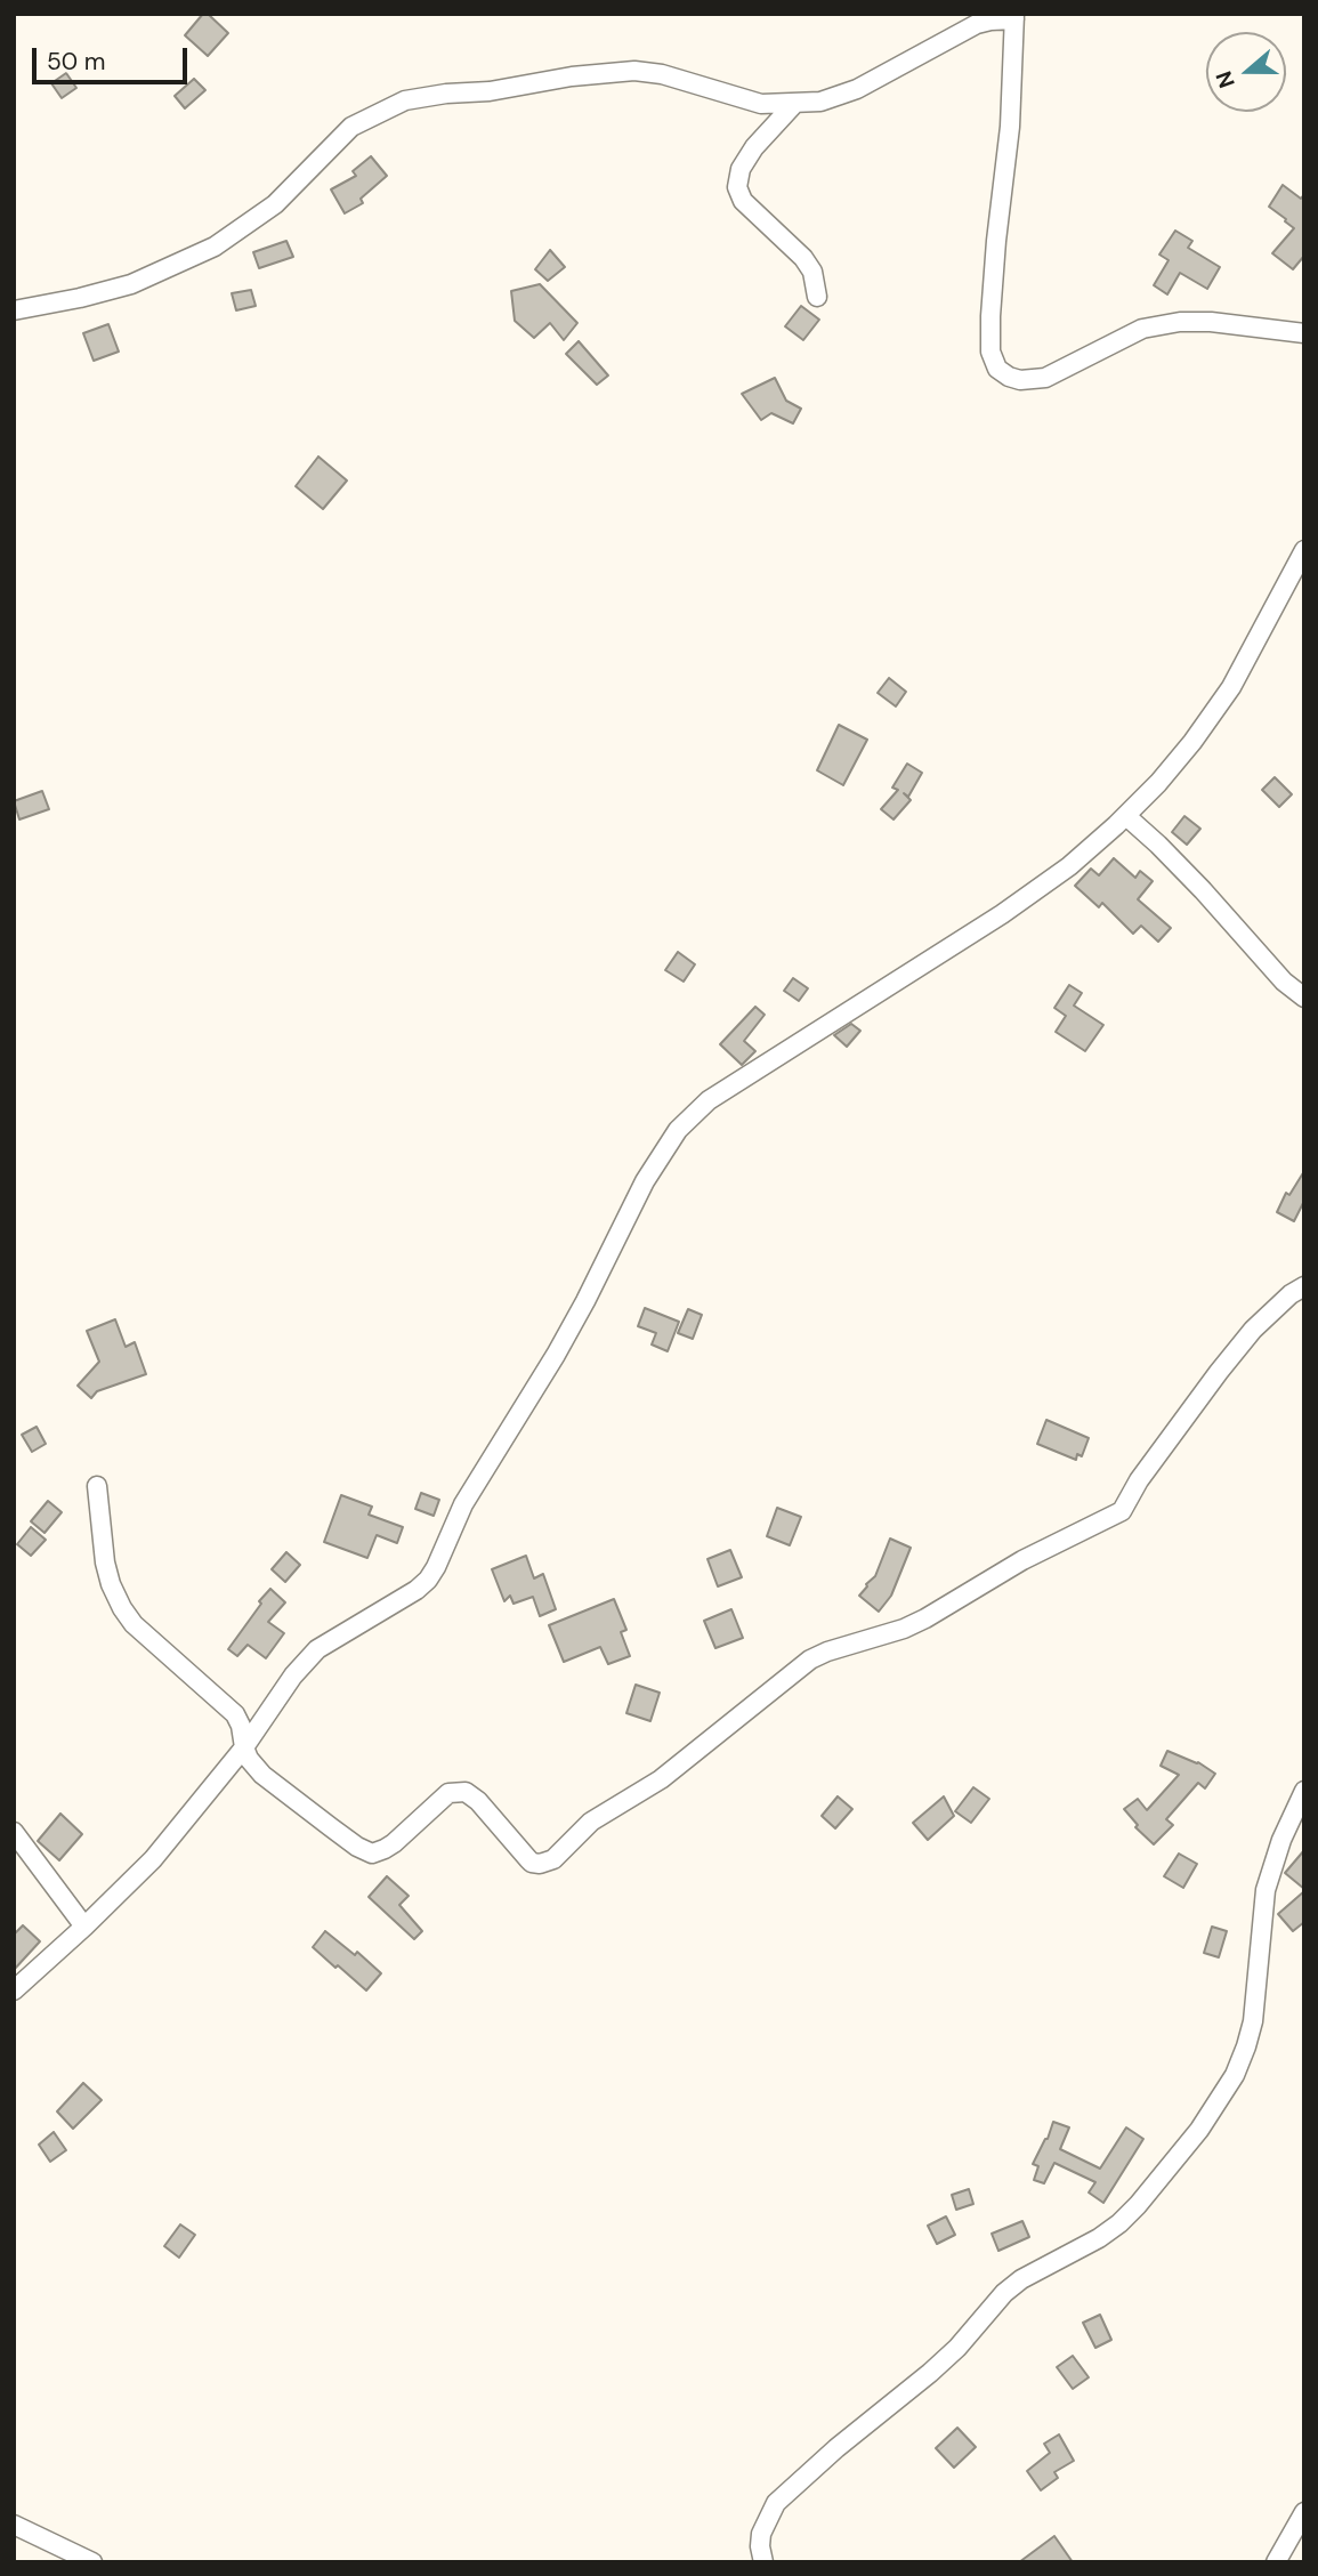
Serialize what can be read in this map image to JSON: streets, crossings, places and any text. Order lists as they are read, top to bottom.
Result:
{
  "scale_bar": "50 m",
  "north": "left"
}
